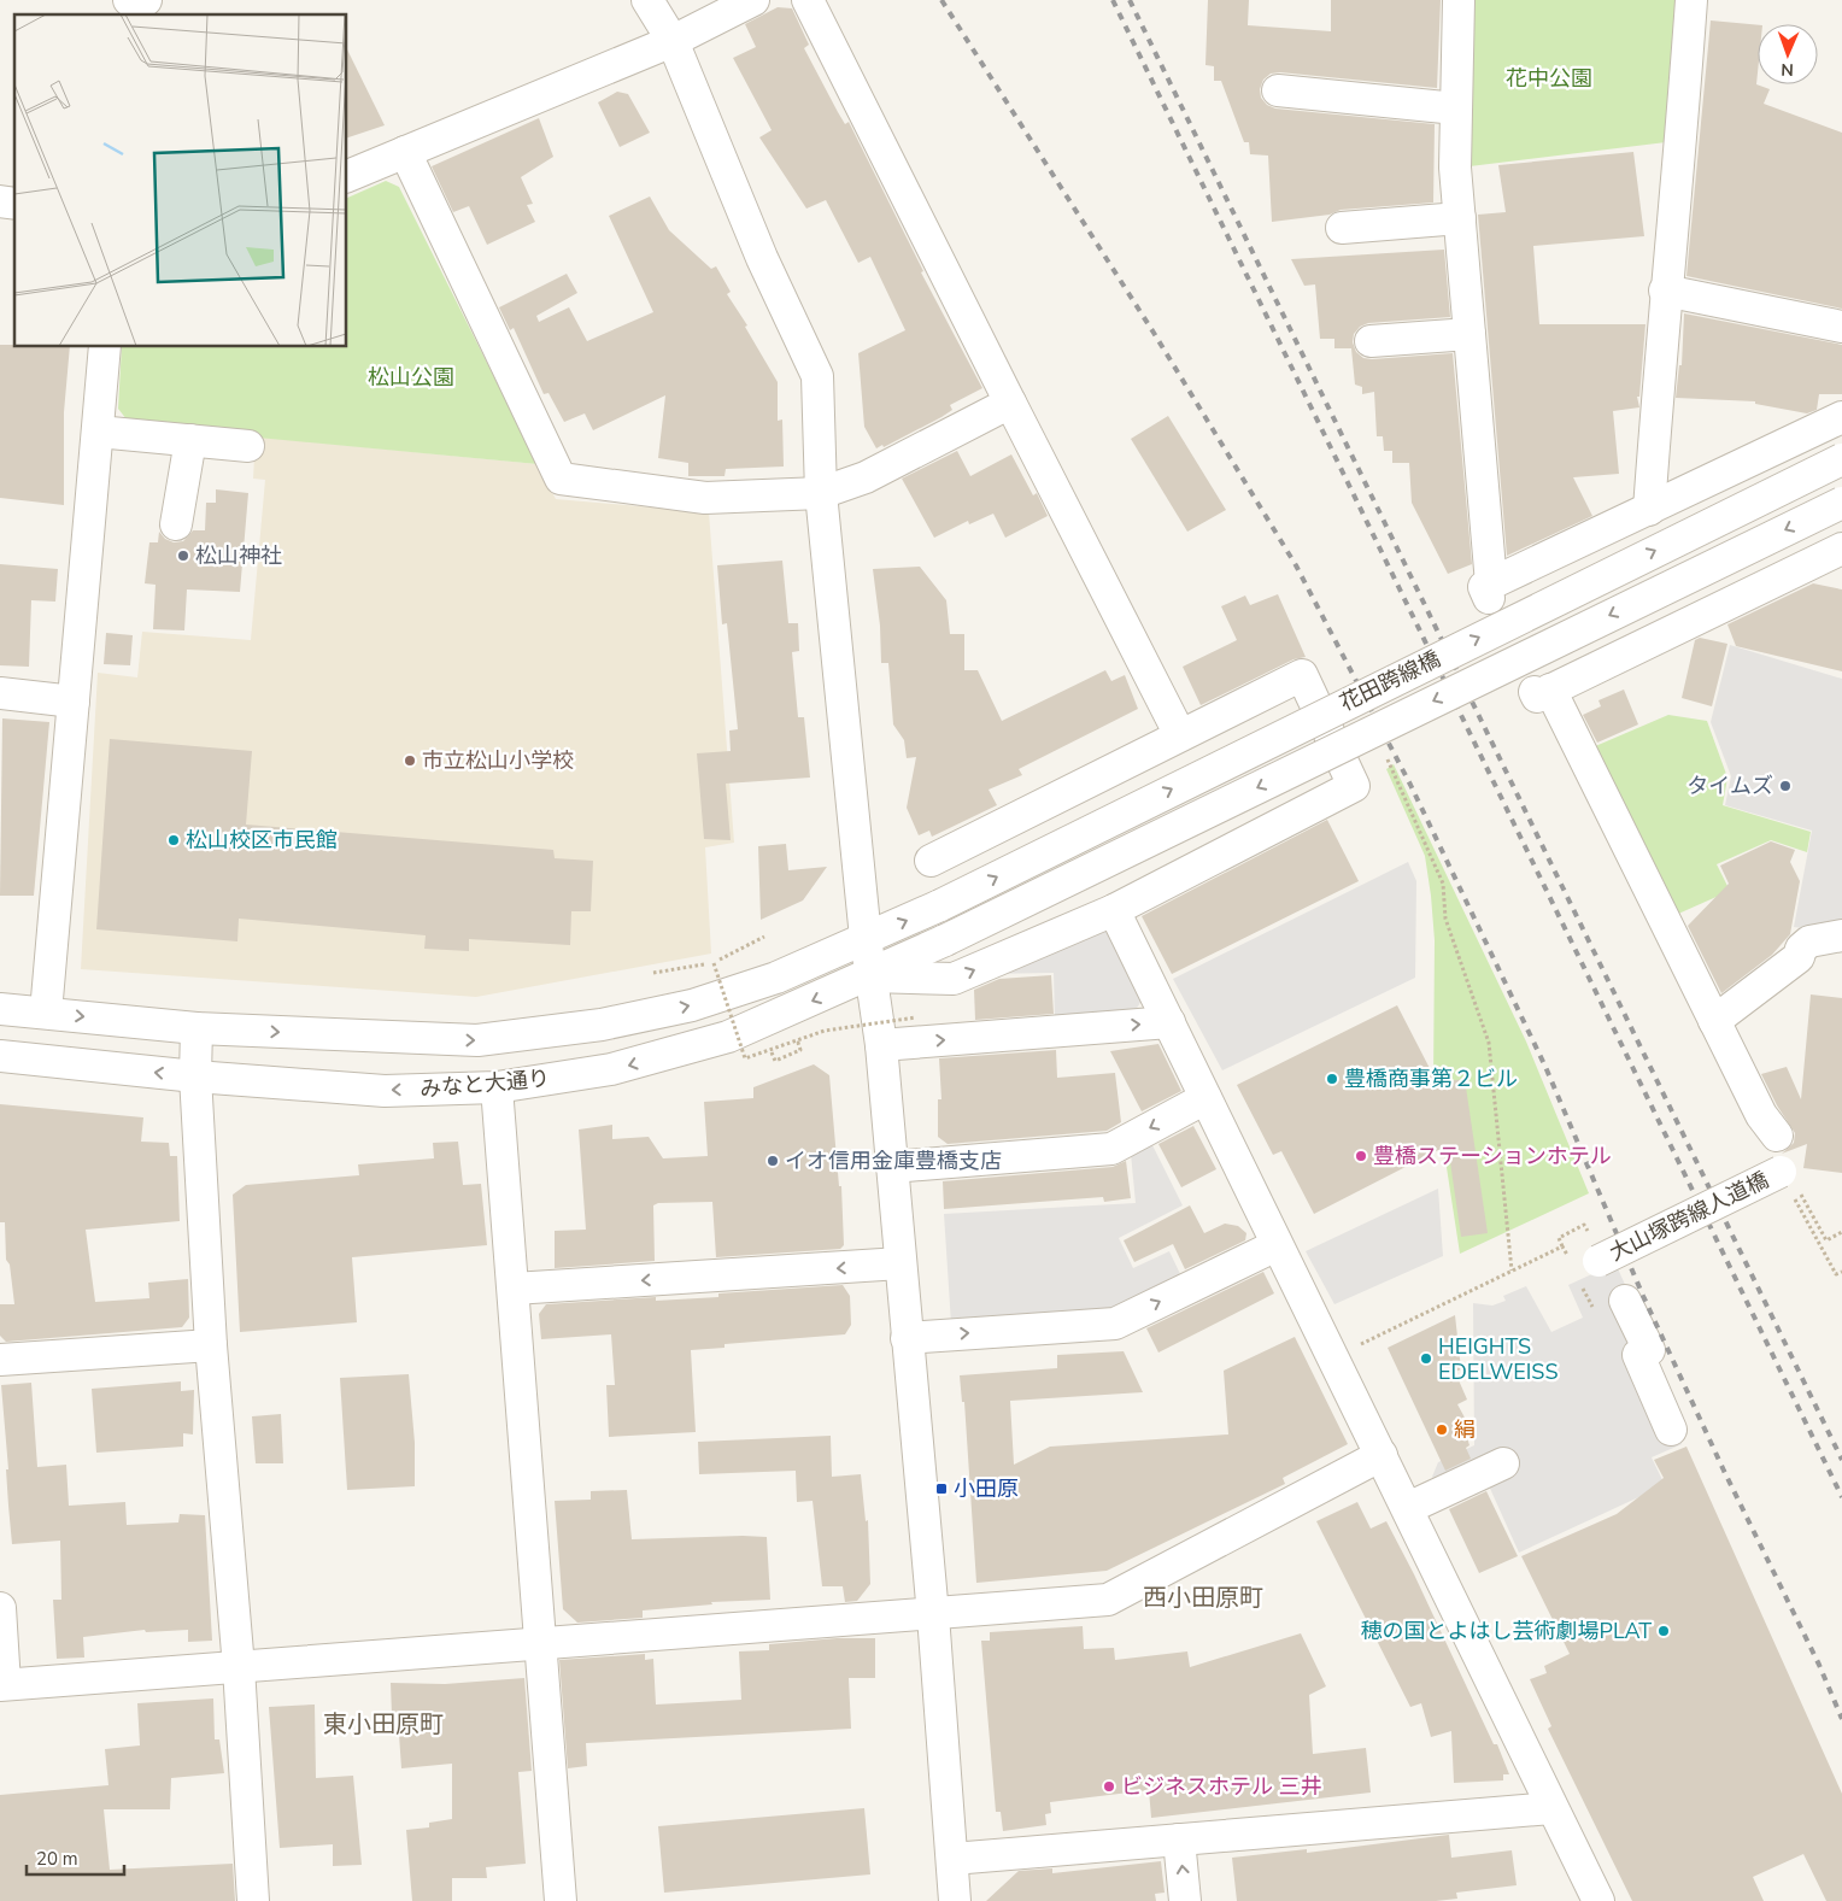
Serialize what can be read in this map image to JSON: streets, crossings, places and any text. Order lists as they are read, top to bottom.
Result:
{
  "streets": {
    "street": ["花田跨線橋", "みなと大通り", "大山塚跨線人道橋"]
  },
  "crossings": [
    ["花田跨線橋", "みなと大通り"]
  ],
  "districts": ["西小田原町", "東小田原町"],
  "parks": ["花中公園", "松山公園"],
  "places": {
    "other": [
      "松山神社",
      "市立松山小学校",
      "タイムズ",
      "松山校区市民館",
      "豊橋商事第２ビル",
      "豊橋ステーションホテル",
      "イオ信用金庫豊橋支店",
      "HEIGHTS EDELWEISS",
      "絹",
      "穂の国とよはし芸術劇場PLAT",
      "ビジネスホテル 三井"
    ],
    "transit": ["小田原"]
  },
  "scale_bar": "20 m",
  "north": "bottom"
}
